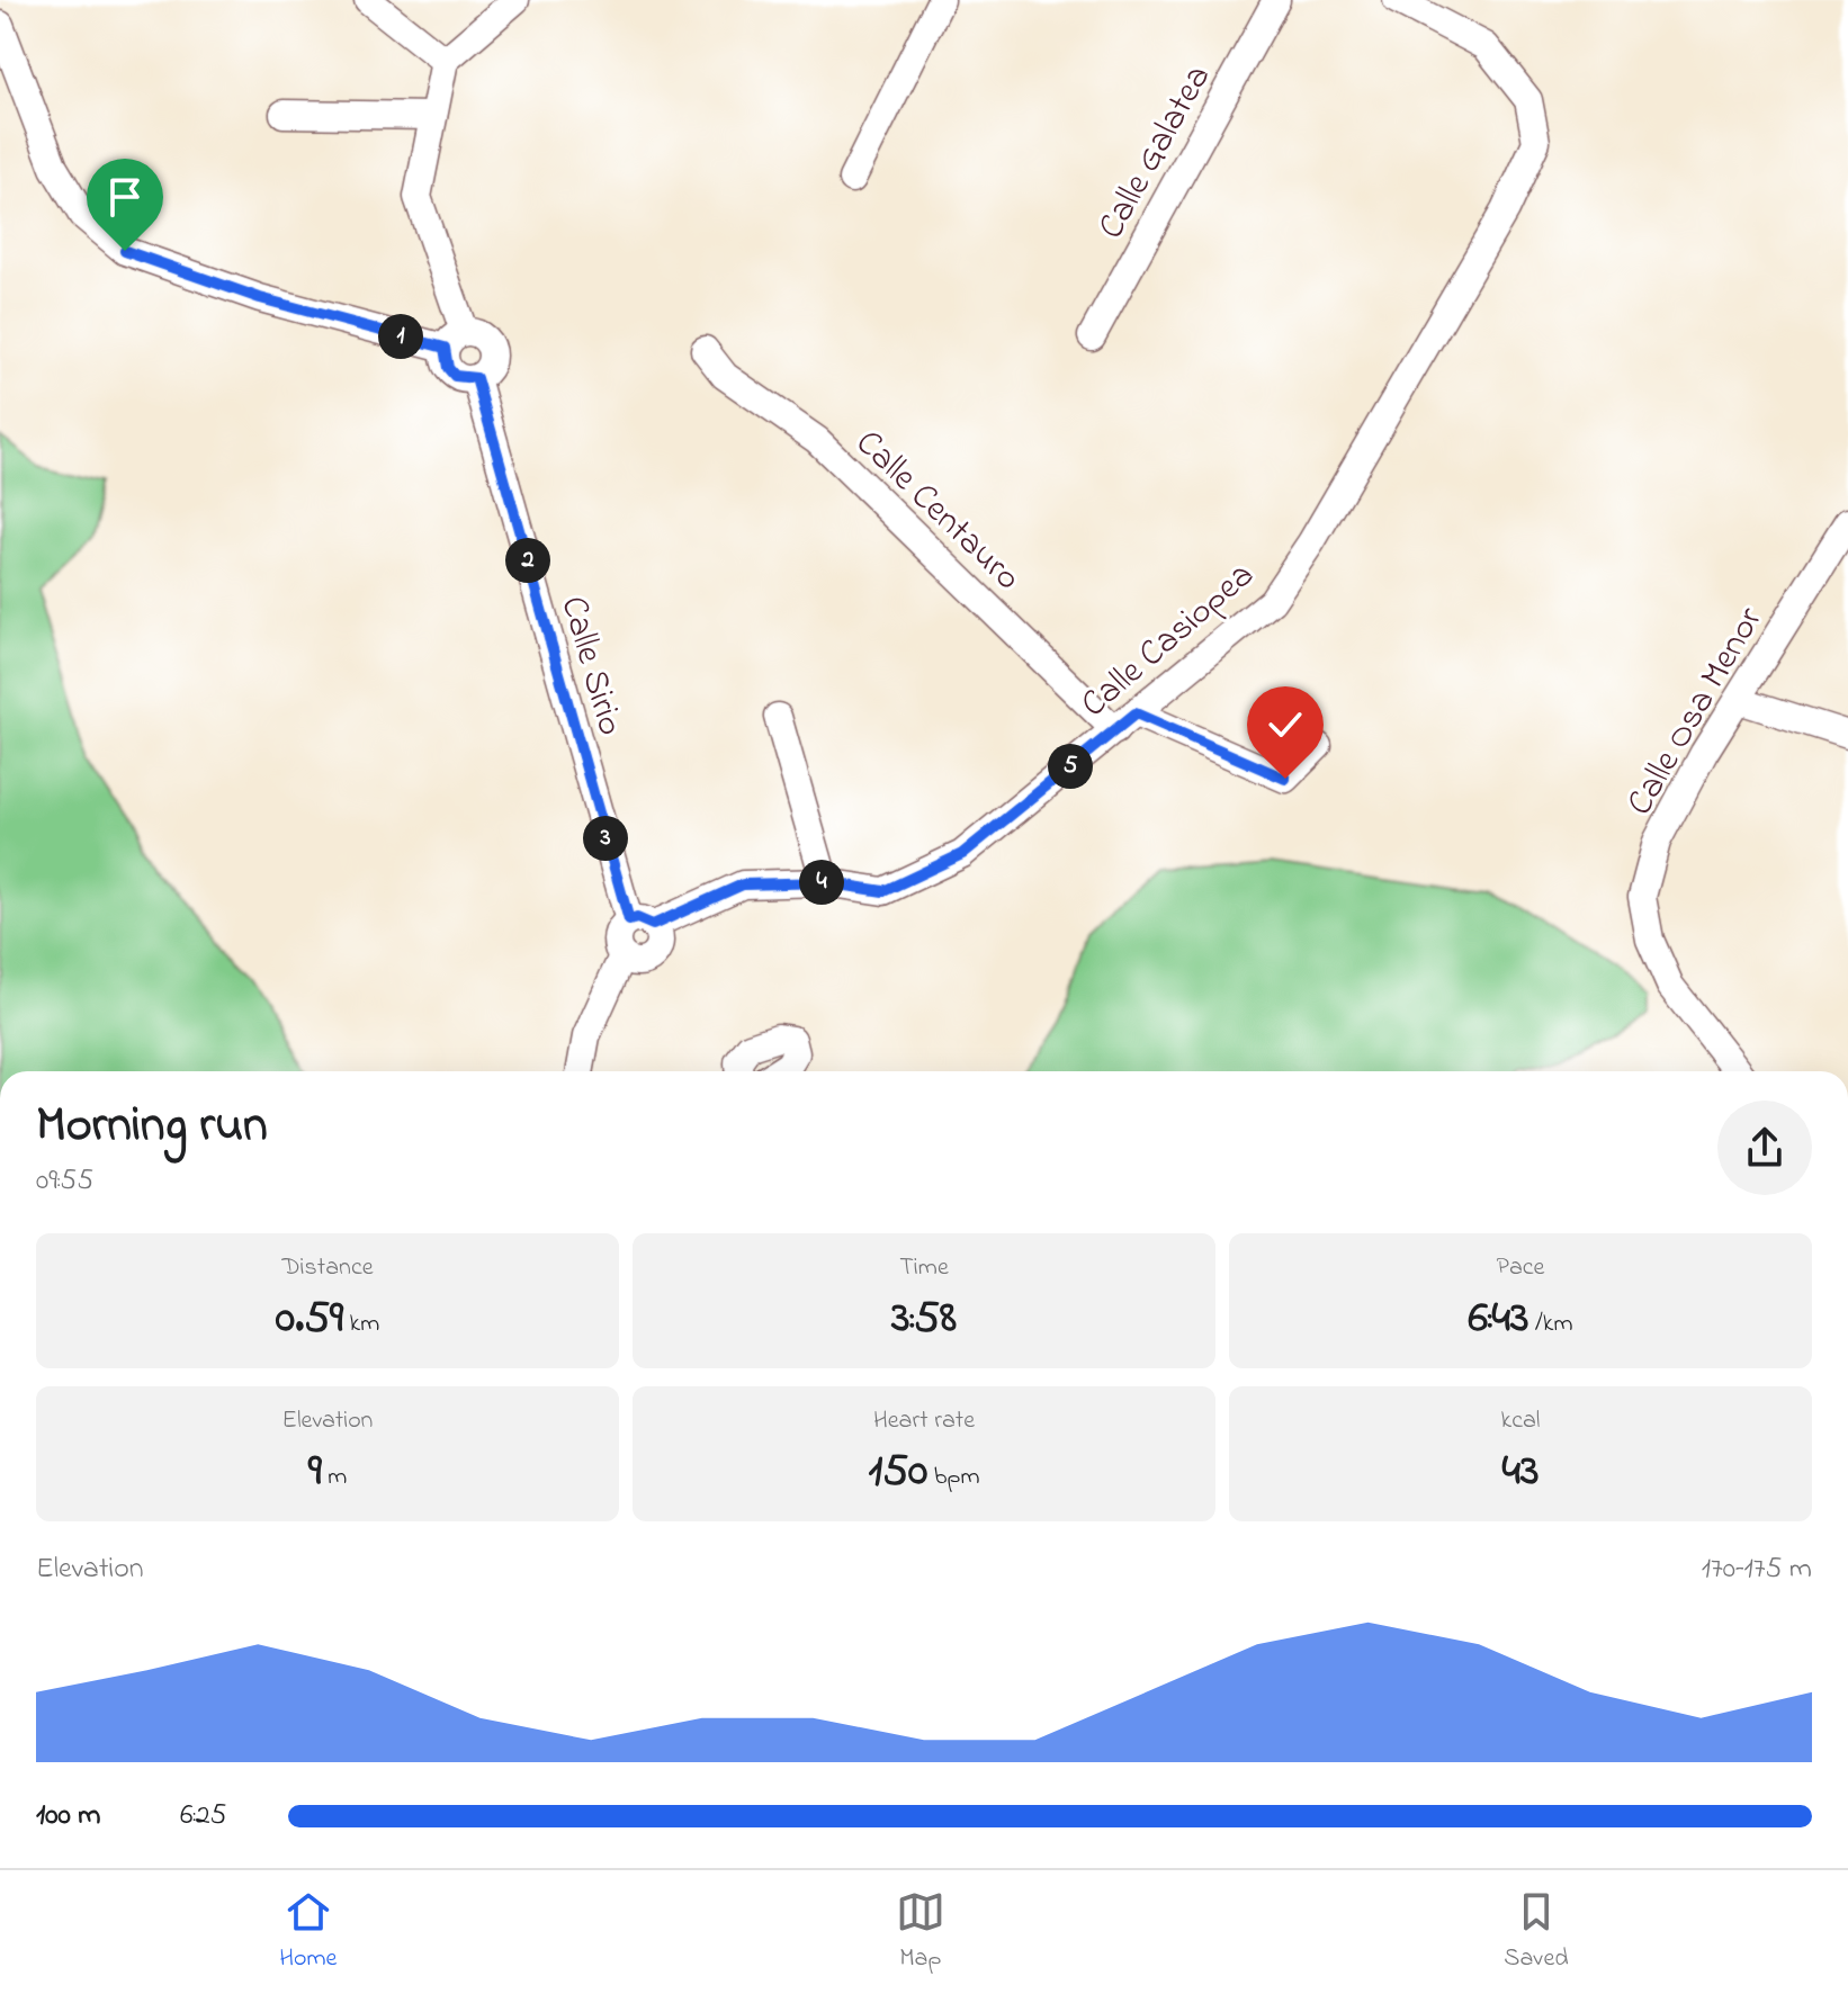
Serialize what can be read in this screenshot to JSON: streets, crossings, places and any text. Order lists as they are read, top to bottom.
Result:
{
  "streets": {
    "street": [
      "Calle Galatea",
      "Calle Centauro",
      "Calle Casiopea",
      "Calle Sirio",
      "Calle Osa Menor"
    ]
  },
  "crossings": [
    ["Calle Centauro", "Calle Casiopea"],
    ["Calle Casiopea", "Calle Sirio"]
  ],
  "page": {
    "pins": [
      "1",
      "2",
      "5",
      "3",
      "4"
    ],
    "heading": ["Morning run", "09:55"],
    "stats": [
      ["Distance", "0.59 km"],
      ["Time", "3:58"],
      ["Pace", "6:43 /km"],
      ["Elevation", "9 m"],
      ["Heart rate", "150 bpm"],
      ["kcal", "43"]
    ],
    "chart": ["Elevation", "170–175 m"],
    "list": [
      {
        "name": "100 m",
        "note": "6:25"
      }
    ],
    "tabs": ["Home", "Map", "Saved"]
  }
}
